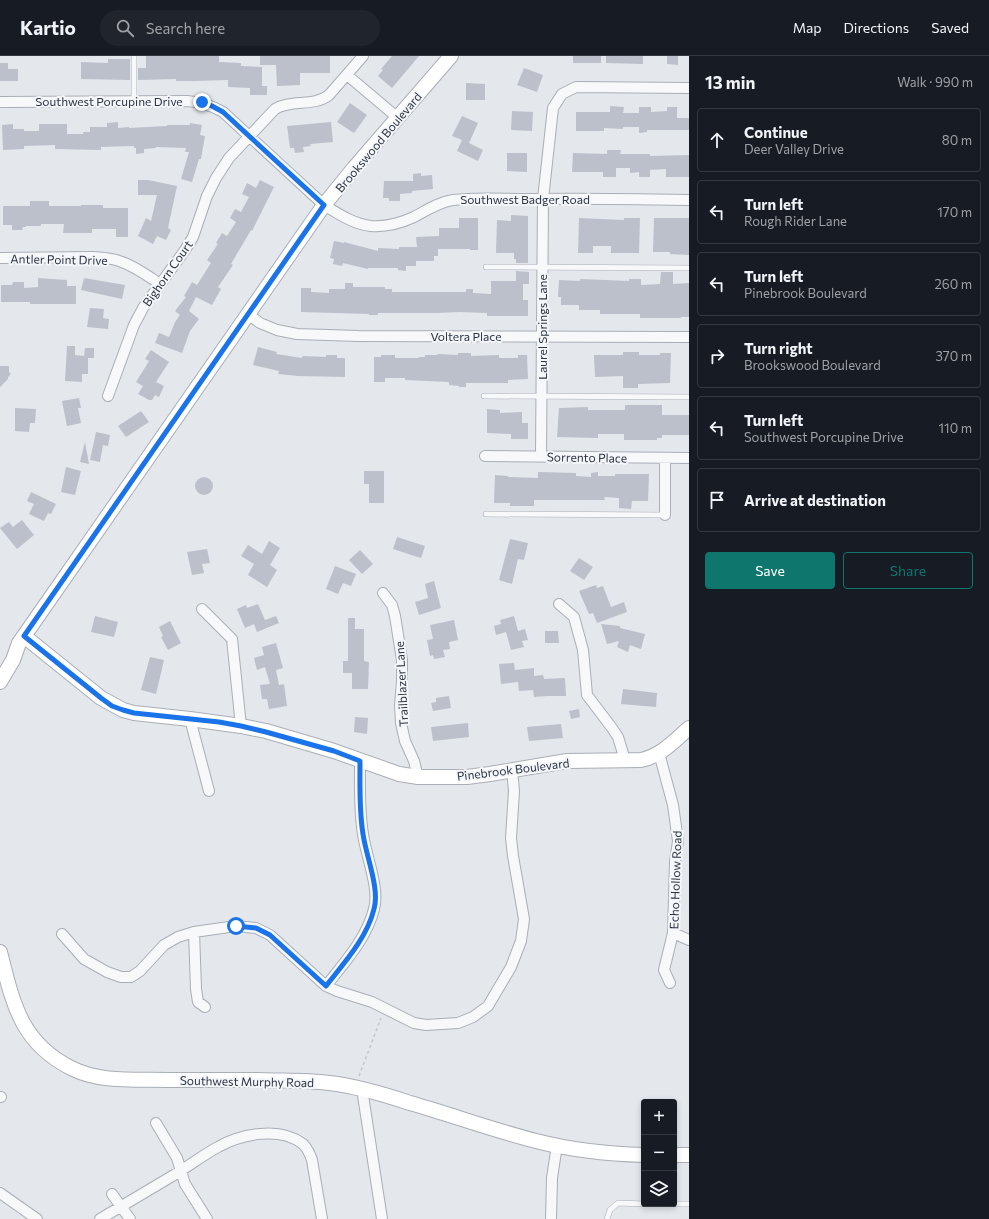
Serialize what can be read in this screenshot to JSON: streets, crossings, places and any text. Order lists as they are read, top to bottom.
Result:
{
  "streets": {
    "main road": ["Brookswood Boulevard", "Pinebrook Boulevard", "Southwest Murphy Road"],
    "street": [
      "Southwest Porcupine Drive",
      "Southwest Badger Road",
      "Antler Point Drive",
      "Bighorn Court",
      "Laurel Springs Lane",
      "Voltera Place",
      "Sorrento Place",
      "Trailblazer Lane",
      "Echo Hollow Road"
    ]
  },
  "crossings": [
    ["Southwest Porcupine Drive", "Brookswood Boulevard"],
    ["Southwest Porcupine Drive", "Southwest Badger Road"],
    ["Southwest Porcupine Drive", "Bighorn Court"],
    ["Brookswood Boulevard", "Southwest Badger Road"],
    ["Brookswood Boulevard", "Voltera Place"],
    ["Brookswood Boulevard", "Pinebrook Boulevard"],
    ["Southwest Badger Road", "Laurel Springs Lane"],
    ["Antler Point Drive", "Bighorn Court"],
    ["Laurel Springs Lane", "Voltera Place"],
    ["Laurel Springs Lane", "Sorrento Place"],
    ["Trailblazer Lane", "Pinebrook Boulevard"],
    ["Pinebrook Boulevard", "Echo Hollow Road"]
  ],
  "page": {
    "header": "Kartio",
    "search": "Search here",
    "nav": ["Map", "Directions", "Saved"],
    "heading": ["13 min", "Walk · 990 m"],
    "list": [
      ["Continue", "Deer Valley Drive", "80 m"],
      ["Turn left", "Rough Rider Lane", "170 m"],
      ["Turn left", "Pinebrook Boulevard", "260 m"],
      ["Turn right", "Brookswood Boulevard", "370 m"],
      ["Turn left", "Southwest Porcupine Drive", "110 m"],
      "Arrive at destination"
    ],
    "buttons": ["Save", "Share"],
    "map_buttons": ["+", "−"]
  }
}
